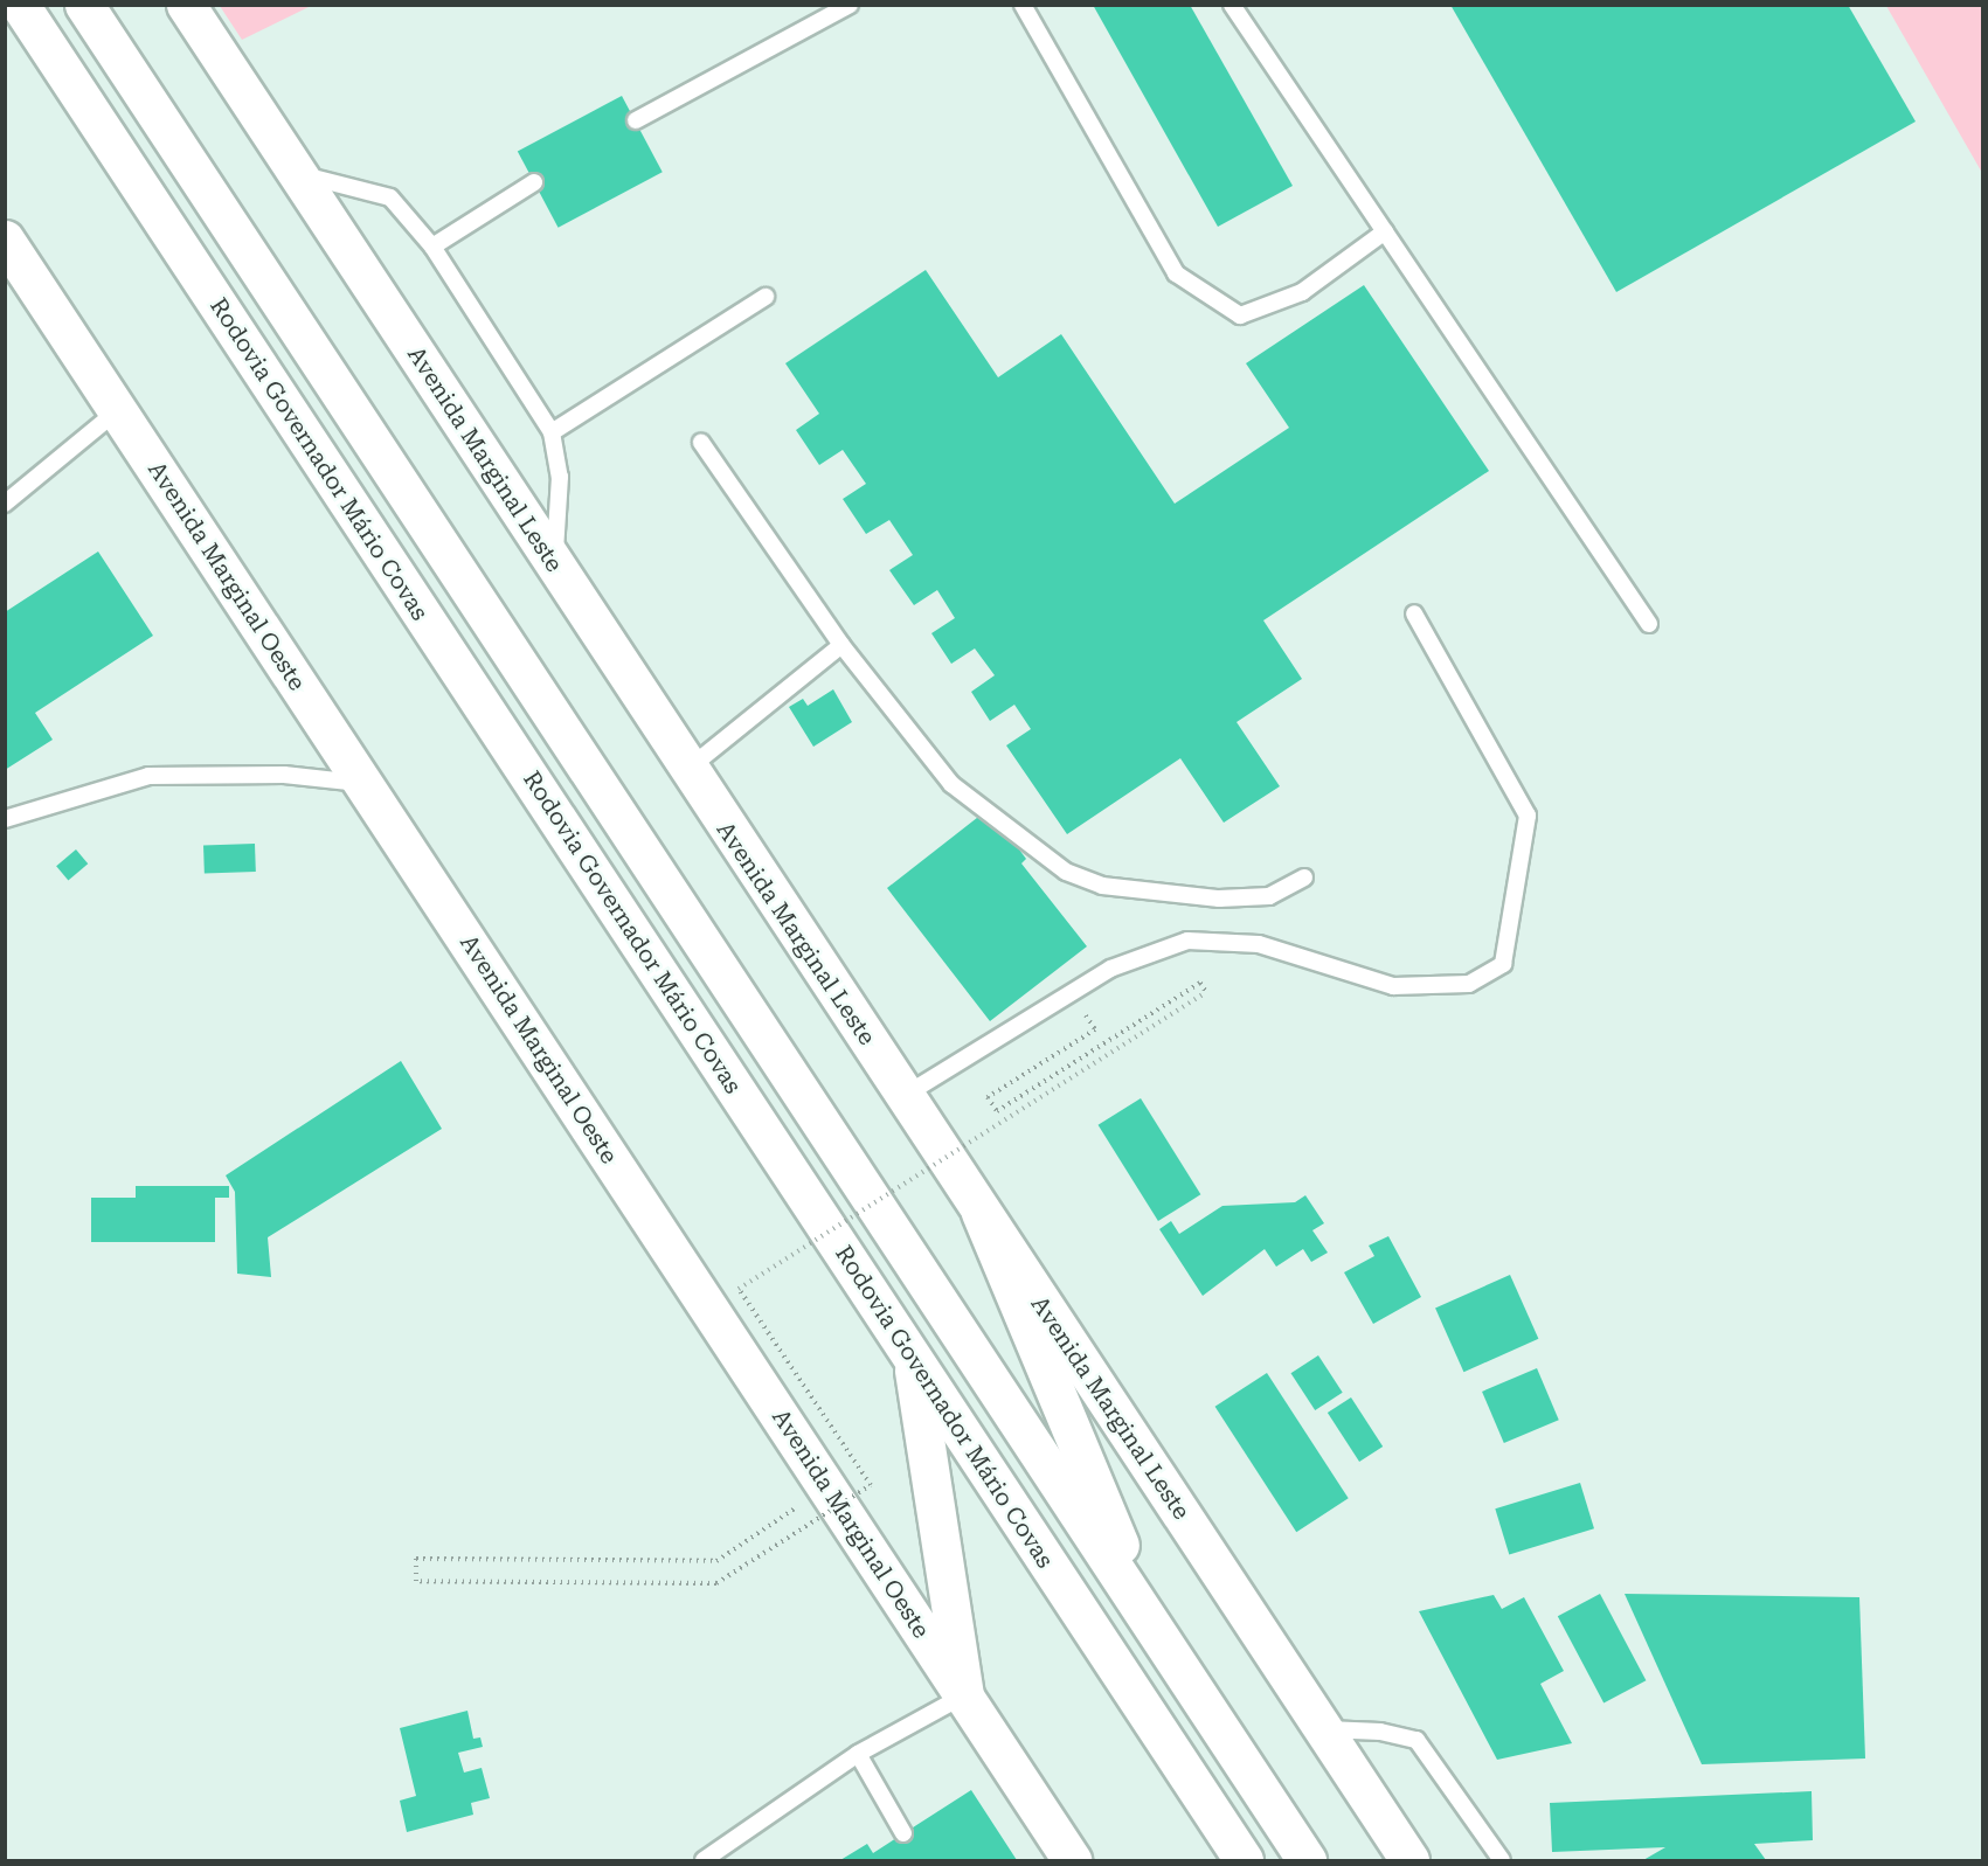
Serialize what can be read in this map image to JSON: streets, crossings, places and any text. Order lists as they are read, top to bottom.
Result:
{
  "streets": {
    "main road": ["Rodovia Governador Mário Covas", "Avenida Marginal Leste", "Avenida Marginal Oeste"]
  }
}
